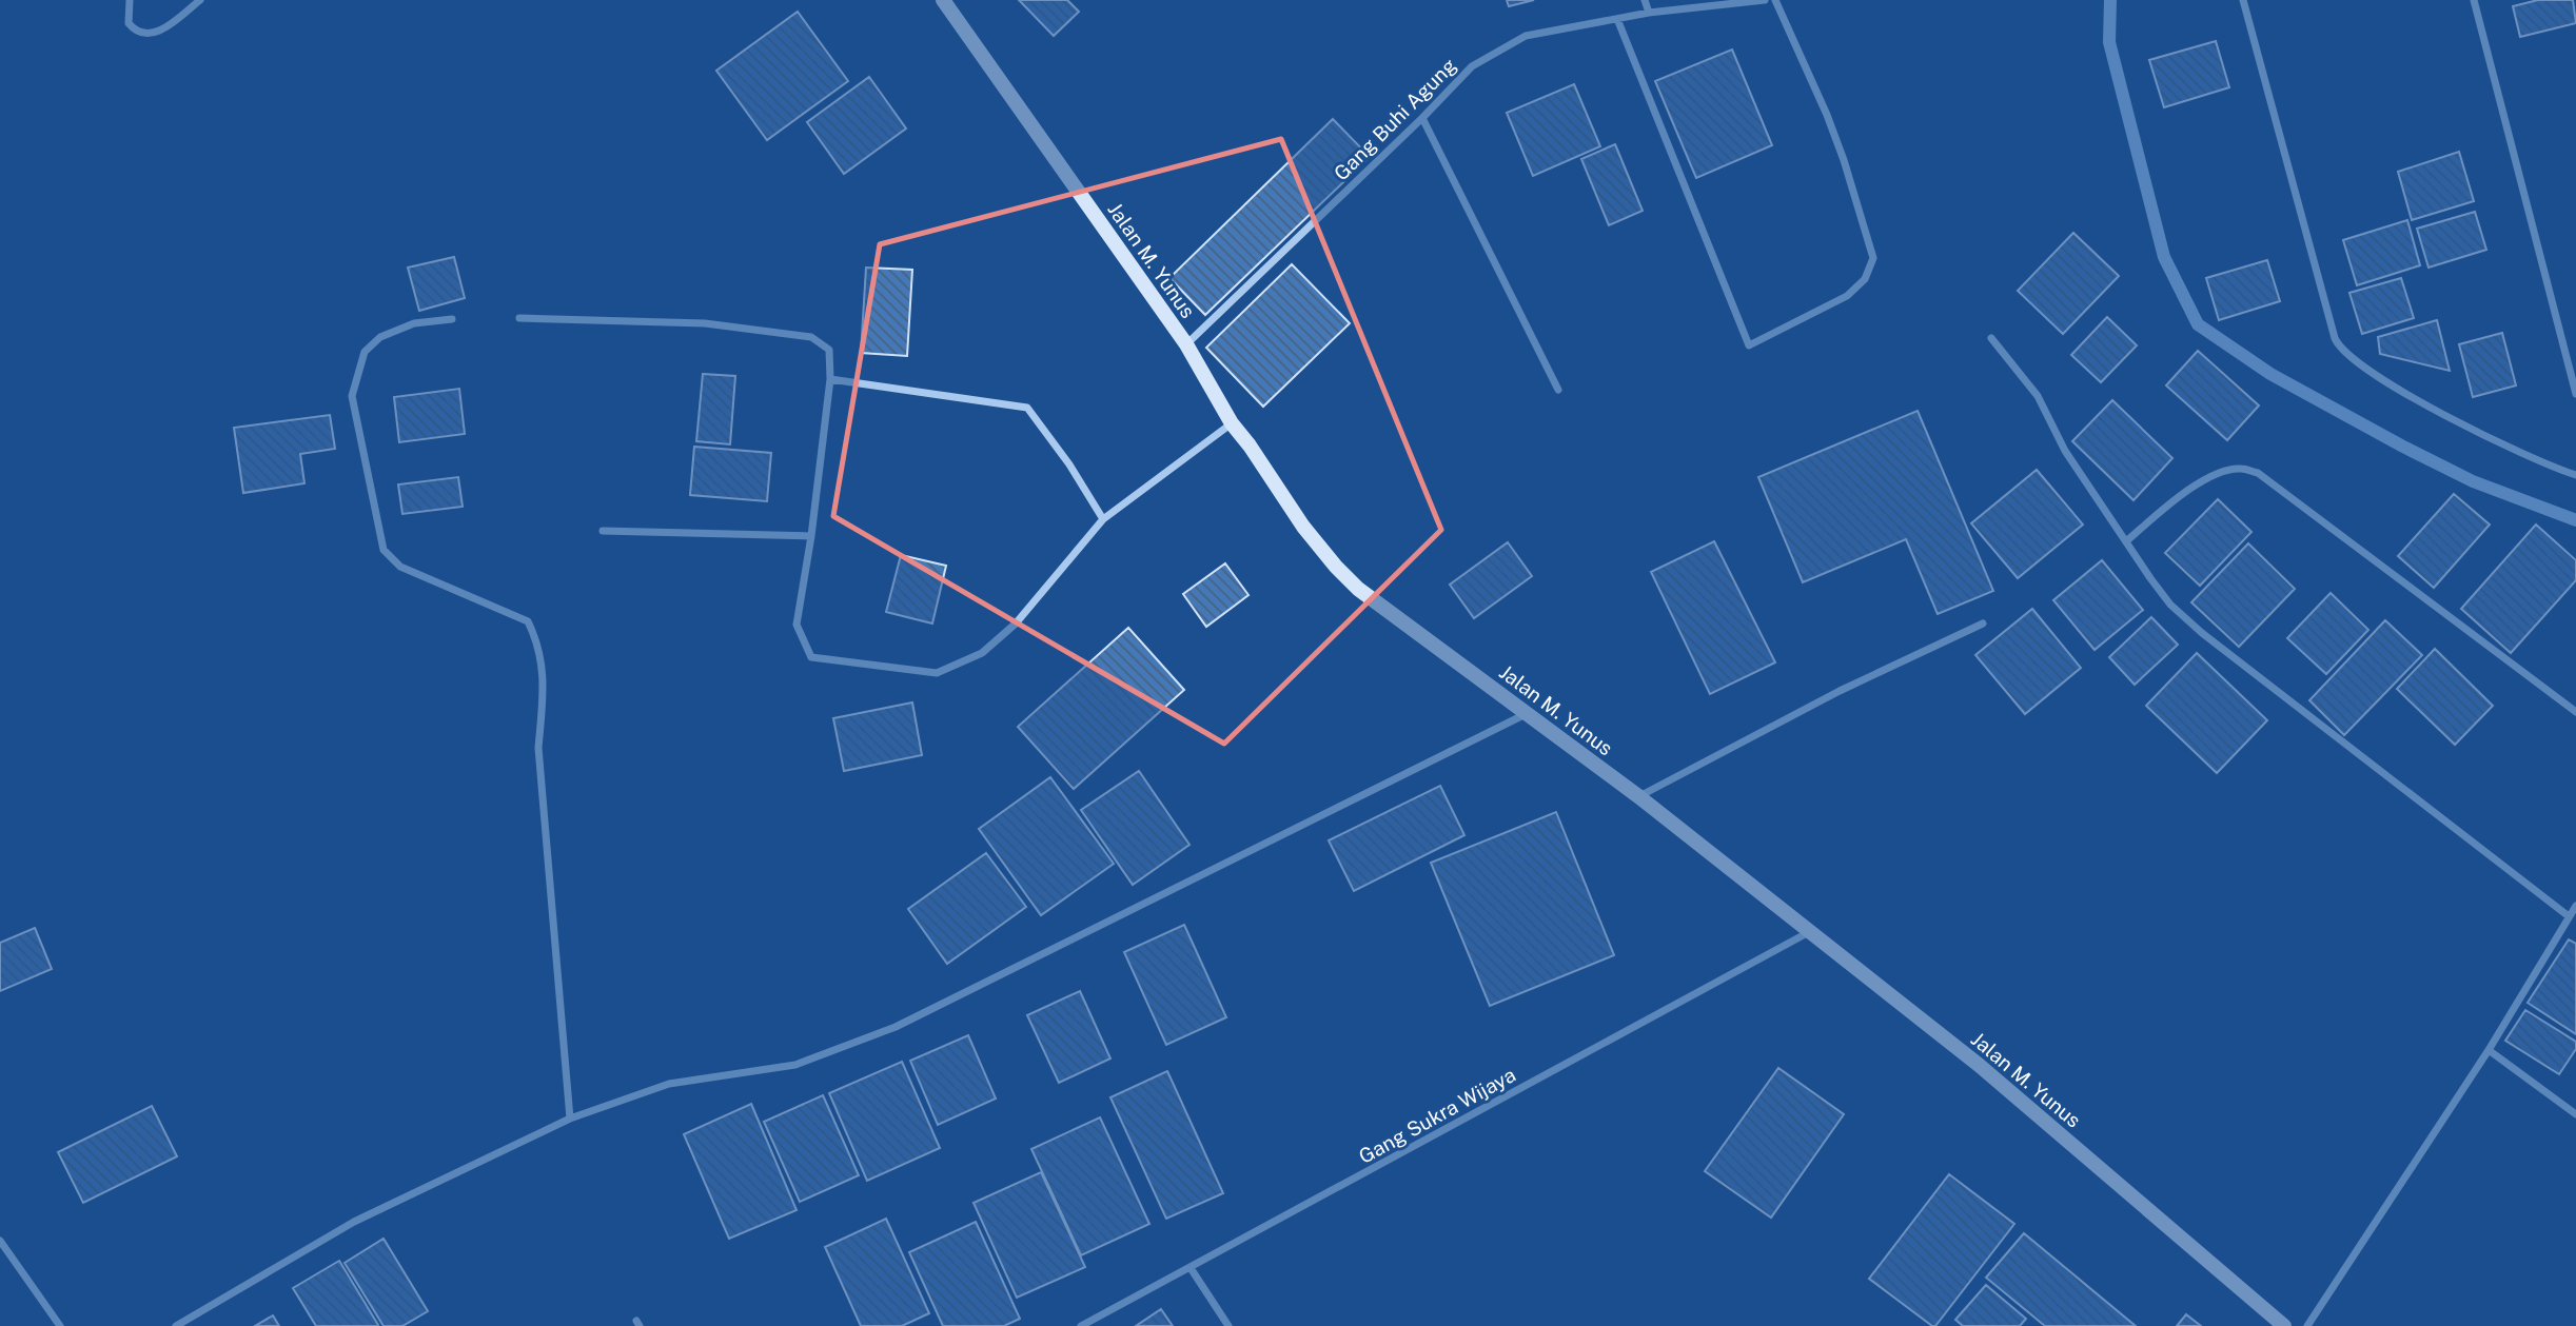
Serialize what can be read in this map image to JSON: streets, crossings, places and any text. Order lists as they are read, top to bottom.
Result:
{
  "streets": {
    "street": ["Gang Buhi Agung", "Jalan M. Yunus", "Gang Sukra Wijaya"]
  },
  "crossings": [
    ["Gang Buhi Agung", "Jalan M. Yunus"],
    ["Jalan M. Yunus", "Gang Sukra Wijaya"]
  ]
}
